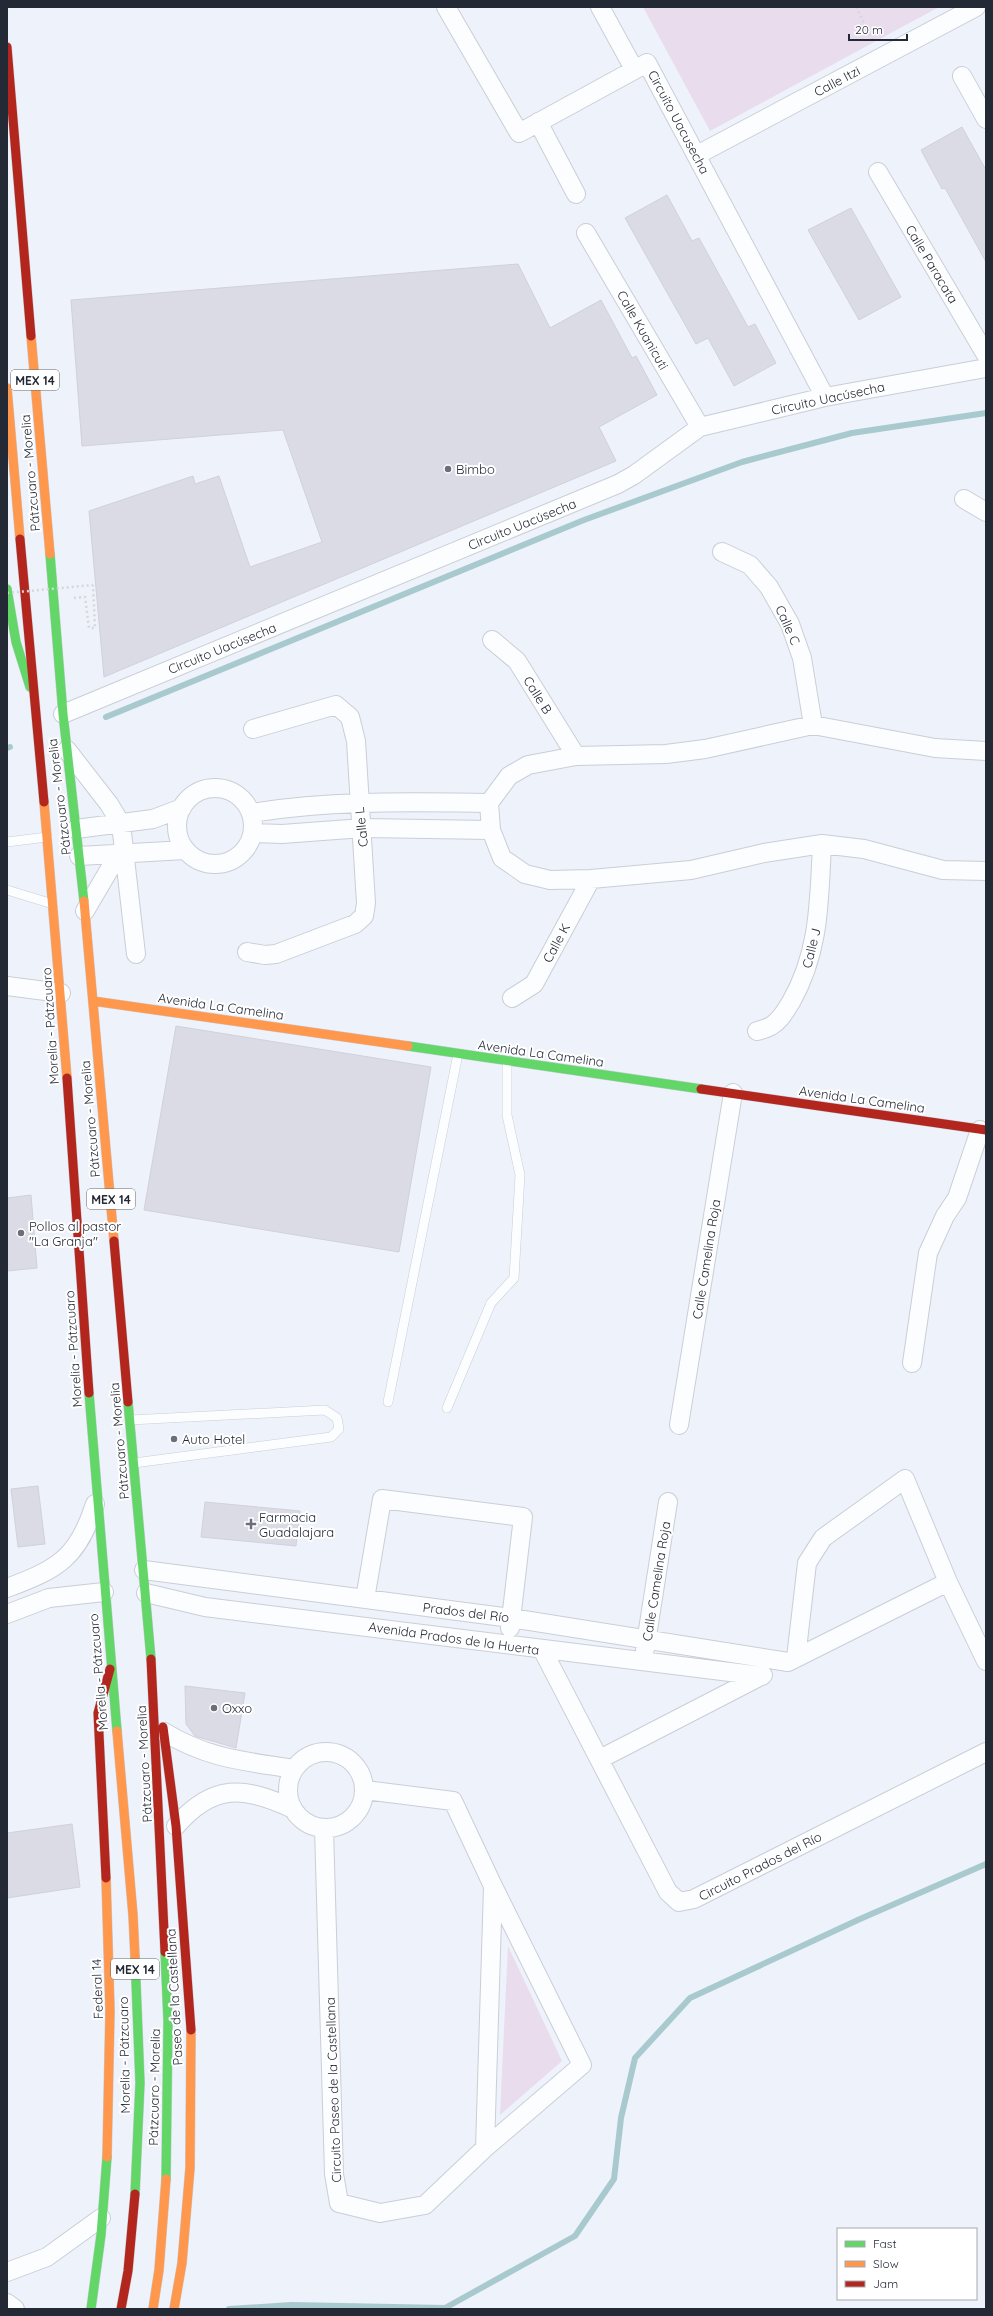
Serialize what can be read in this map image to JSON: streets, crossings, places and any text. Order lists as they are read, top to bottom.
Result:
{
  "streets": {
    "main road": [
      "MEX 14",
      "Pátzcuaro - Morelia",
      "Avenida La Camelina",
      "Morelia - Pátzcuaro",
      "Federal 14",
      "Paseo de la Castellana"
    ],
    "street": [
      "Calle Itzi",
      "Circuito Uacusecha",
      "Calle Paracata",
      "Calle Kuanicuti",
      "Circuito Uacúsecha",
      "Calle C",
      "Calle B",
      "Calle L",
      "Calle K",
      "Calle J",
      "Calle Camelina Roja",
      "Prados del Río",
      "Avenida Prados de la Huerta",
      "Circuito Prados del Río",
      "Circuito Paseo de la Castellana"
    ]
  },
  "crossings": [
    ["Calle Itzi", "Circuito Uacusecha"],
    ["Circuito Uacusecha", "Circuito Uacúsecha"],
    ["Calle Kuanicuti", "Circuito Uacúsecha"],
    ["Circuito Uacúsecha", "Pátzcuaro - Morelia"],
    ["Pátzcuaro - Morelia", "Avenida La Camelina"],
    ["Pátzcuaro - Morelia", "Prados del Río"],
    ["Pátzcuaro - Morelia", "Avenida Prados de la Huerta"],
    ["Pátzcuaro - Morelia", "Paseo de la Castellana"],
    ["Avenida La Camelina", "Calle Camelina Roja"],
    ["Morelia - Pátzcuaro", "Federal 14"],
    ["Calle Camelina Roja", "Prados del Río"],
    ["Calle Camelina Roja", "Avenida Prados de la Huerta"],
    ["Avenida Prados de la Huerta", "Circuito Prados del Río"]
  ],
  "places": {
    "other": [
      "Bimbo",
      "Pollos al pastor \"La Granja\"",
      "Auto Hotel",
      "Oxxo"
    ],
    "health": ["Farmacia Guadalajara"]
  },
  "legend": ["Fast", "Slow", "Jam"],
  "scale_bar": "20 m"
}
